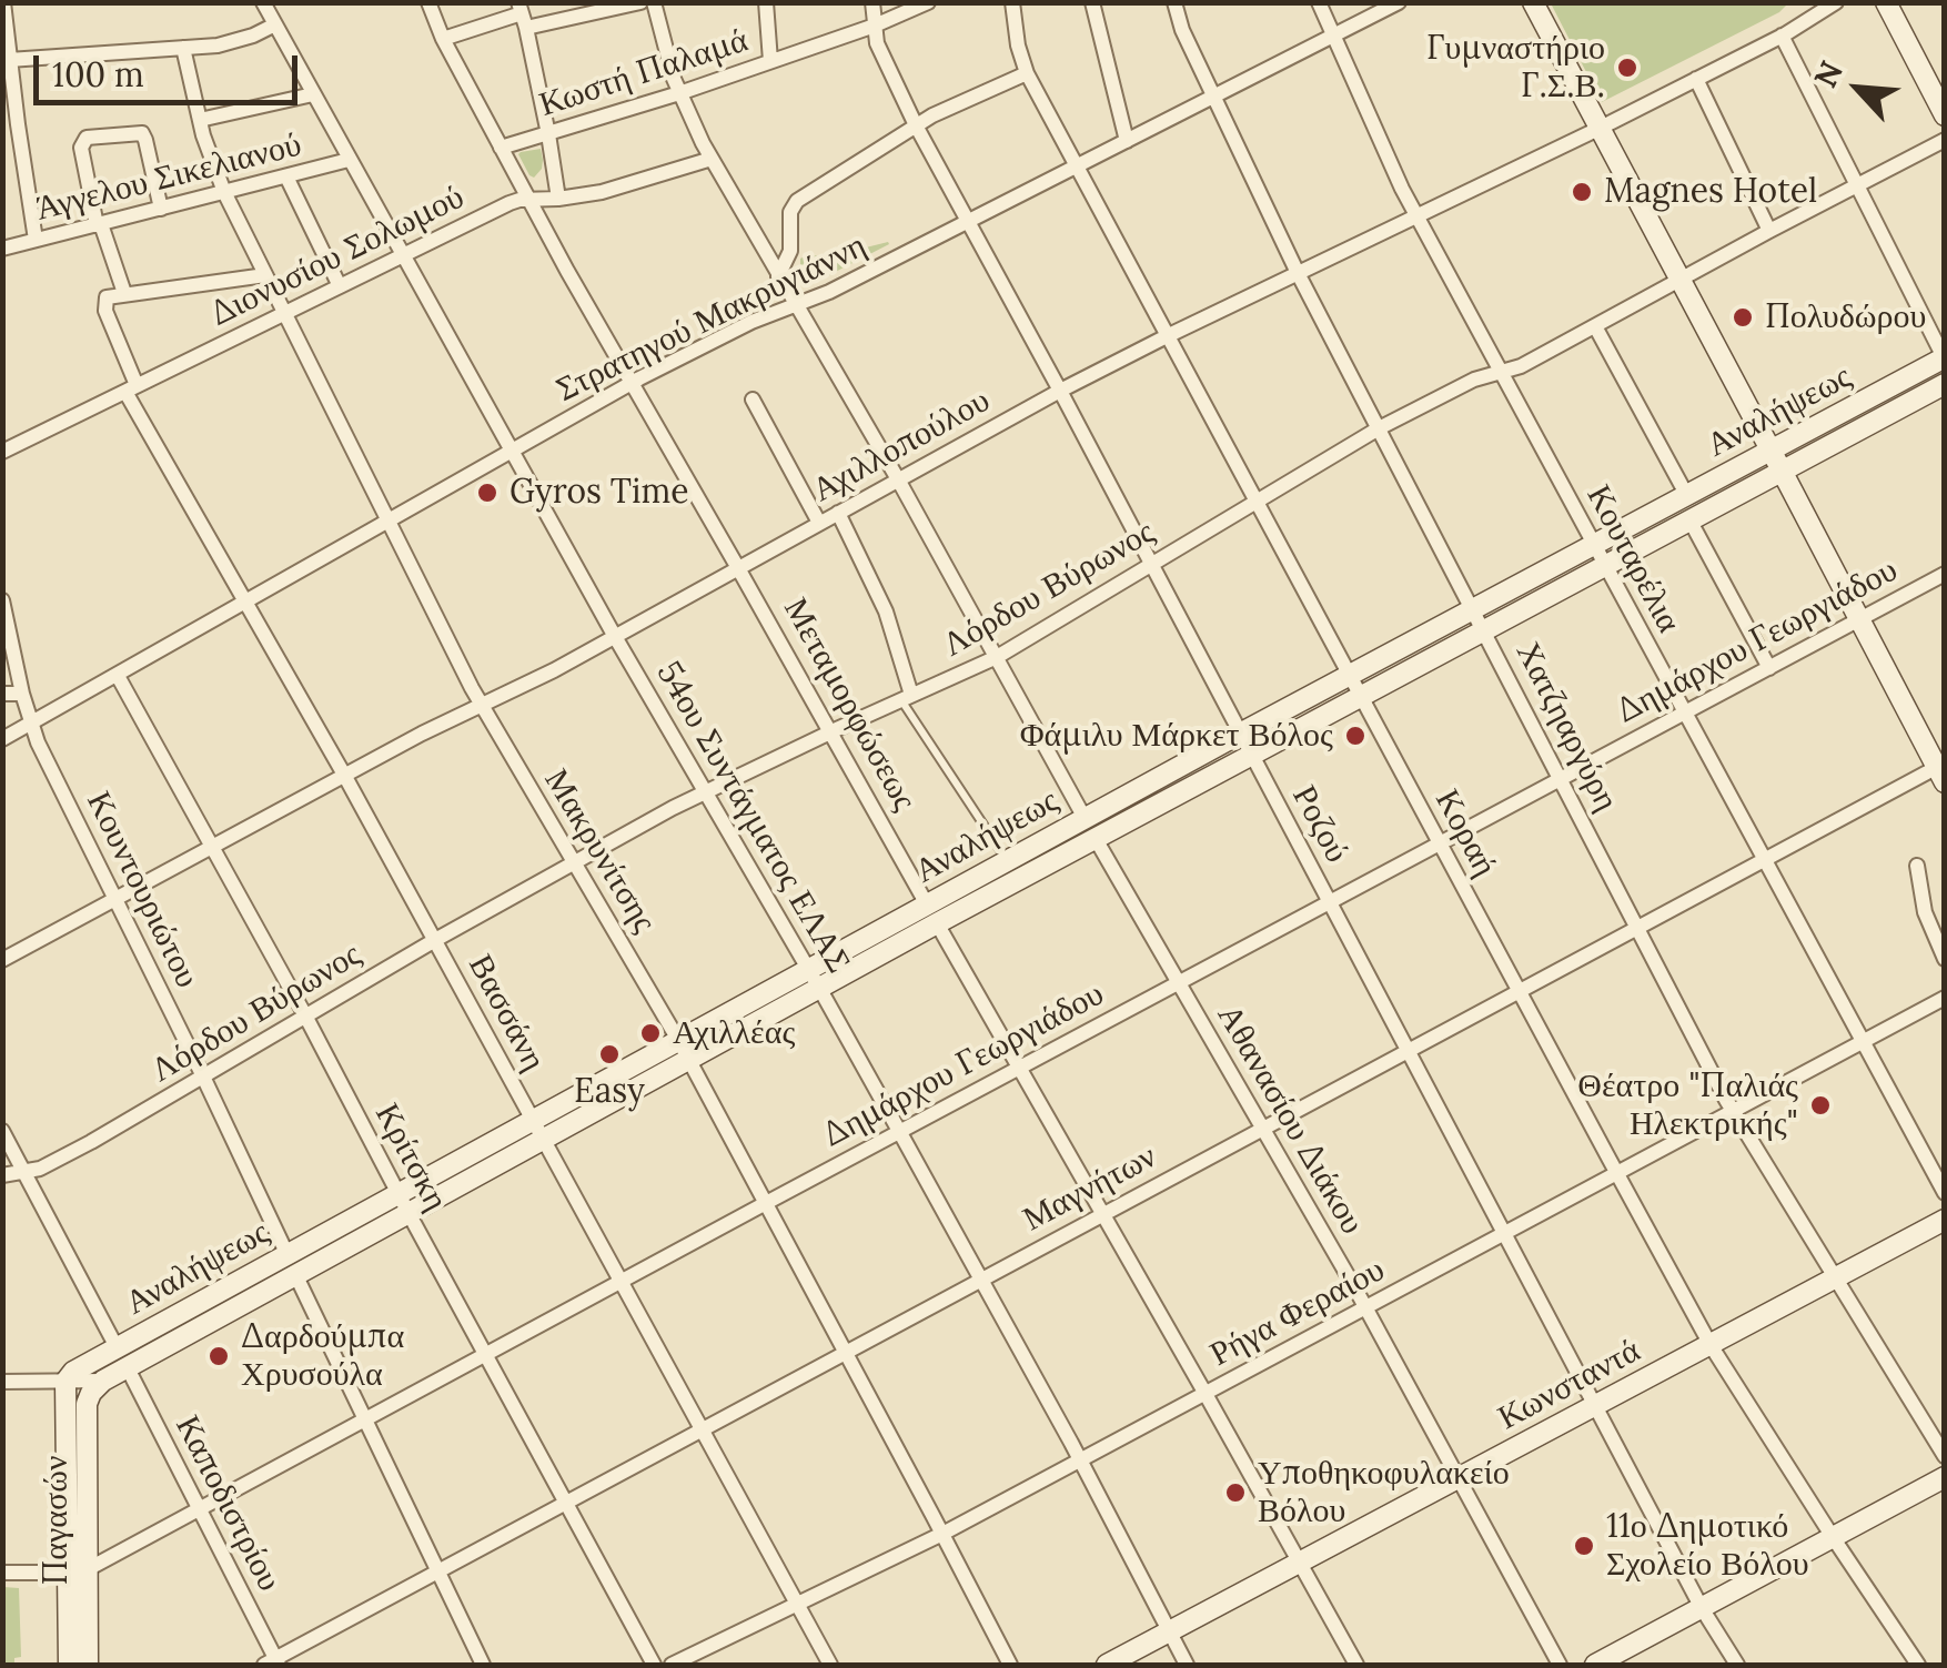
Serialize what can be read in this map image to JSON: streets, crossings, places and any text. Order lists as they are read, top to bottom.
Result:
{
  "streets": {
    "main road": ["Αναλήψεως", "Κωνσταντά", "Παγασών"],
    "street": [
      "Κωστή Παλαμά",
      "Άγγελου Σικελιανού",
      "Διονυσίου Σολωμού",
      "Στρατηγού Μακρυγιάννη",
      "Αχιλλοπούλου",
      "Κουταρέλια",
      "Λόρδου Βύρωνος",
      "Δημάρχου Γεωργιάδου",
      "Μεταμορφώσεως",
      "Χατζηαργύρη",
      "54ου Συντάγματος ΕΛΑΣ",
      "Ροζού",
      "Κοραή",
      "Μακρυνίτσης",
      "Κουντουριώτου",
      "Βασσάνη",
      "Αθανασίου Διάκου",
      "Κρίτσκη",
      "Μαγνήτων",
      "Ρήγα Φεραίου",
      "Καποδιστρίου"
    ]
  },
  "crossings": [
    ["Κωστή Παλαμά", "Μεταμορφώσεως"],
    ["Κωστή Παλαμά", "Ροζού"],
    ["Άγγελου Σικελιανού", "54ου Συντάγματος ΕΛΑΣ"],
    ["Άγγελου Σικελιανού", "Μακρυνίτσης"],
    ["Διονυσίου Σολωμού", "Μεταμορφώσεως"],
    ["Διονυσίου Σολωμού", "54ου Συντάγματος ΕΛΑΣ"],
    ["Διονυσίου Σολωμού", "Μακρυνίτσης"],
    ["Διονυσίου Σολωμού", "Βασσάνη"],
    ["Στρατηγού Μακρυγιάννη", "Κουταρέλια"],
    ["Στρατηγού Μακρυγιάννη", "Μεταμορφώσεως"],
    ["Στρατηγού Μακρυγιάννη", "Χατζηαργύρη"],
    ["Στρατηγού Μακρυγιάννη", "54ου Συντάγματος ΕΛΑΣ"],
    ["Στρατηγού Μακρυγιάννη", "Ροζού"],
    ["Στρατηγού Μακρυγιάννη", "Κοραή"],
    ["Στρατηγού Μακρυγιάννη", "Μακρυνίτσης"],
    ["Στρατηγού Μακρυγιάννη", "Κουντουριώτου"],
    ["Στρατηγού Μακρυγιάννη", "Βασσάνη"],
    ["Στρατηγού Μακρυγιάννη", "Κρίτσκη"],
    ["Αναλήψεως", "Κουταρέλια"],
    ["Αναλήψεως", "Μεταμορφώσεως"],
    ["Αναλήψεως", "Χατζηαργύρη"],
    ["Αναλήψεως", "54ου Συντάγματος ΕΛΑΣ"],
    ["Αναλήψεως", "Ροζού"],
    ["Αναλήψεως", "Κοραή"],
    ["Αναλήψεως", "Μακρυνίτσης"],
    ["Αναλήψεως", "Κουντουριώτου"],
    ["Αναλήψεως", "Βασσάνη"],
    ["Αναλήψεως", "Αθανασίου Διάκου"],
    ["Αναλήψεως", "Κρίτσκη"],
    ["Αναλήψεως", "Καποδιστρίου"],
    ["Αναλήψεως", "Παγασών"],
    ["Αχιλλοπούλου", "Κουταρέλια"],
    ["Αχιλλοπούλου", "Μεταμορφώσεως"],
    ["Αχιλλοπούλου", "Χατζηαργύρη"],
    ["Αχιλλοπούλου", "54ου Συντάγματος ΕΛΑΣ"],
    ["Αχιλλοπούλου", "Ροζού"],
    ["Αχιλλοπούλου", "Κοραή"],
    ["Αχιλλοπούλου", "Μακρυνίτσης"],
    ["Αχιλλοπούλου", "Κουντουριώτου"],
    ["Αχιλλοπούλου", "Βασσάνη"],
    ["Αχιλλοπούλου", "Κρίτσκη"],
    ["Κουταρέλια", "Λόρδου Βύρωνος"],
    ["Κουταρέλια", "Δημάρχου Γεωργιάδου"],
    ["Κουταρέλια", "Μαγνήτων"],
    ["Κουταρέλια", "Ρήγα Φεραίου"],
    ["Λόρδου Βύρωνος", "Μεταμορφώσεως"],
    ["Λόρδου Βύρωνος", "Χατζηαργύρη"],
    ["Λόρδου Βύρωνος", "54ου Συντάγματος ΕΛΑΣ"],
    ["Λόρδου Βύρωνος", "Ροζού"],
    ["Λόρδου Βύρωνος", "Κοραή"],
    ["Λόρδου Βύρωνος", "Μακρυνίτσης"],
    ["Λόρδου Βύρωνος", "Κουντουριώτου"],
    ["Λόρδου Βύρωνος", "Βασσάνη"],
    ["Λόρδου Βύρωνος", "Κρίτσκη"],
    ["Λόρδου Βύρωνος", "Καποδιστρίου"],
    ["Δημάρχου Γεωργιάδου", "Μεταμορφώσεως"],
    ["Δημάρχου Γεωργιάδου", "Χατζηαργύρη"],
    ["Δημάρχου Γεωργιάδου", "54ου Συντάγματος ΕΛΑΣ"],
    ["Δημάρχου Γεωργιάδου", "Ροζού"],
    ["Δημάρχου Γεωργιάδου", "Κοραή"],
    ["Δημάρχου Γεωργιάδου", "Μακρυνίτσης"],
    ["Δημάρχου Γεωργιάδου", "Κουντουριώτου"],
    ["Δημάρχου Γεωργιάδου", "Βασσάνη"],
    ["Δημάρχου Γεωργιάδου", "Αθανασίου Διάκου"],
    ["Δημάρχου Γεωργιάδου", "Κρίτσκη"],
    ["Δημάρχου Γεωργιάδου", "Καποδιστρίου"],
    ["Δημάρχου Γεωργιάδου", "Παγασών"],
    ["Μεταμορφώσεως", "Μαγνήτων"],
    ["Μεταμορφώσεως", "Ρήγα Φεραίου"],
    ["Μεταμορφώσεως", "Κωνσταντά"],
    ["Χατζηαργύρη", "Μαγνήτων"],
    ["Χατζηαργύρη", "Ρήγα Φεραίου"],
    ["Χατζηαργύρη", "Κωνσταντά"],
    ["54ου Συντάγματος ΕΛΑΣ", "Μαγνήτων"],
    ["54ου Συντάγματος ΕΛΑΣ", "Ρήγα Φεραίου"],
    ["54ου Συντάγματος ΕΛΑΣ", "Κωνσταντά"],
    ["Ροζού", "Μαγνήτων"],
    ["Ροζού", "Ρήγα Φεραίου"],
    ["Ροζού", "Κωνσταντά"],
    ["Κοραή", "Μαγνήτων"],
    ["Κοραή", "Ρήγα Φεραίου"],
    ["Κοραή", "Κωνσταντά"],
    ["Μακρυνίτσης", "Μαγνήτων"],
    ["Μακρυνίτσης", "Ρήγα Φεραίου"],
    ["Κουντουριώτου", "Μαγνήτων"],
    ["Βασσάνη", "Μαγνήτων"],
    ["Βασσάνη", "Ρήγα Φεραίου"],
    ["Αθανασίου Διάκου", "Μαγνήτων"],
    ["Αθανασίου Διάκου", "Ρήγα Φεραίου"],
    ["Αθανασίου Διάκου", "Κωνσταντά"],
    ["Κρίτσκη", "Μαγνήτων"],
    ["Μαγνήτων", "Καποδιστρίου"]
  ],
  "places": [
    "Γυμναστήριο Γ.Σ.Β.",
    "Magnes Hotel",
    "Πολυδώρου",
    "Gyros Time",
    "Φάμιλυ Μάρκετ Βόλος",
    "Αχιλλέας",
    "Easy",
    "Θέατρο \"Παλιάς Ηλεκτρικής\"",
    "Δαρδούμπα Χρυσούλα",
    "Υποθηκοφυλακείο Βόλου",
    "11ο Δημοτικό Σχολείο Βόλου"
  ],
  "scale_bar": "100 m",
  "north": "top left"
}
